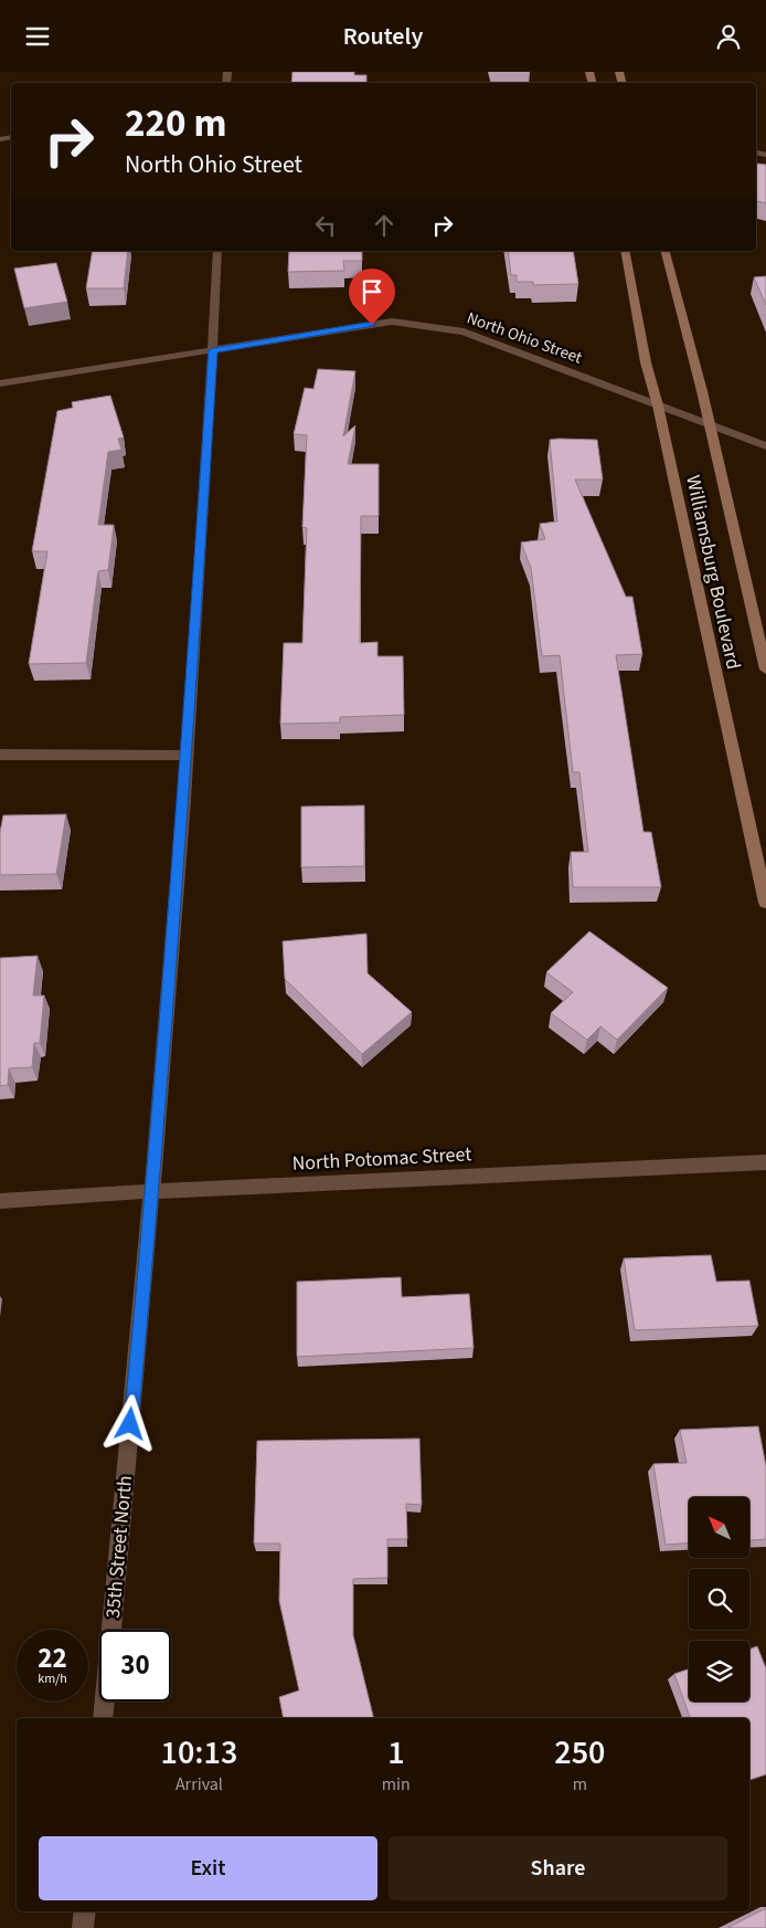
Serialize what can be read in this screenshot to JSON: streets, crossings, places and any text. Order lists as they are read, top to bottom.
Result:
{
  "streets": {
    "main road": ["Williamsburg Boulevard"],
    "street": ["North Ohio Street", "North Potomac Street", "35th Street North"]
  },
  "crossings": [
    ["North Ohio Street", "Williamsburg Boulevard"],
    ["North Ohio Street", "35th Street North"],
    ["North Potomac Street", "35th Street North"]
  ],
  "north": "top left",
  "page": {
    "header": "Routely",
    "turn": ["220 m", "North Ohio Street"],
    "speed": "22 km/h",
    "limit": "30",
    "eta": [
      "10:13",
      "Arrival",
      "1",
      "min",
      "250",
      "m"
    ],
    "buttons": ["Exit", "Share"]
  }
}
